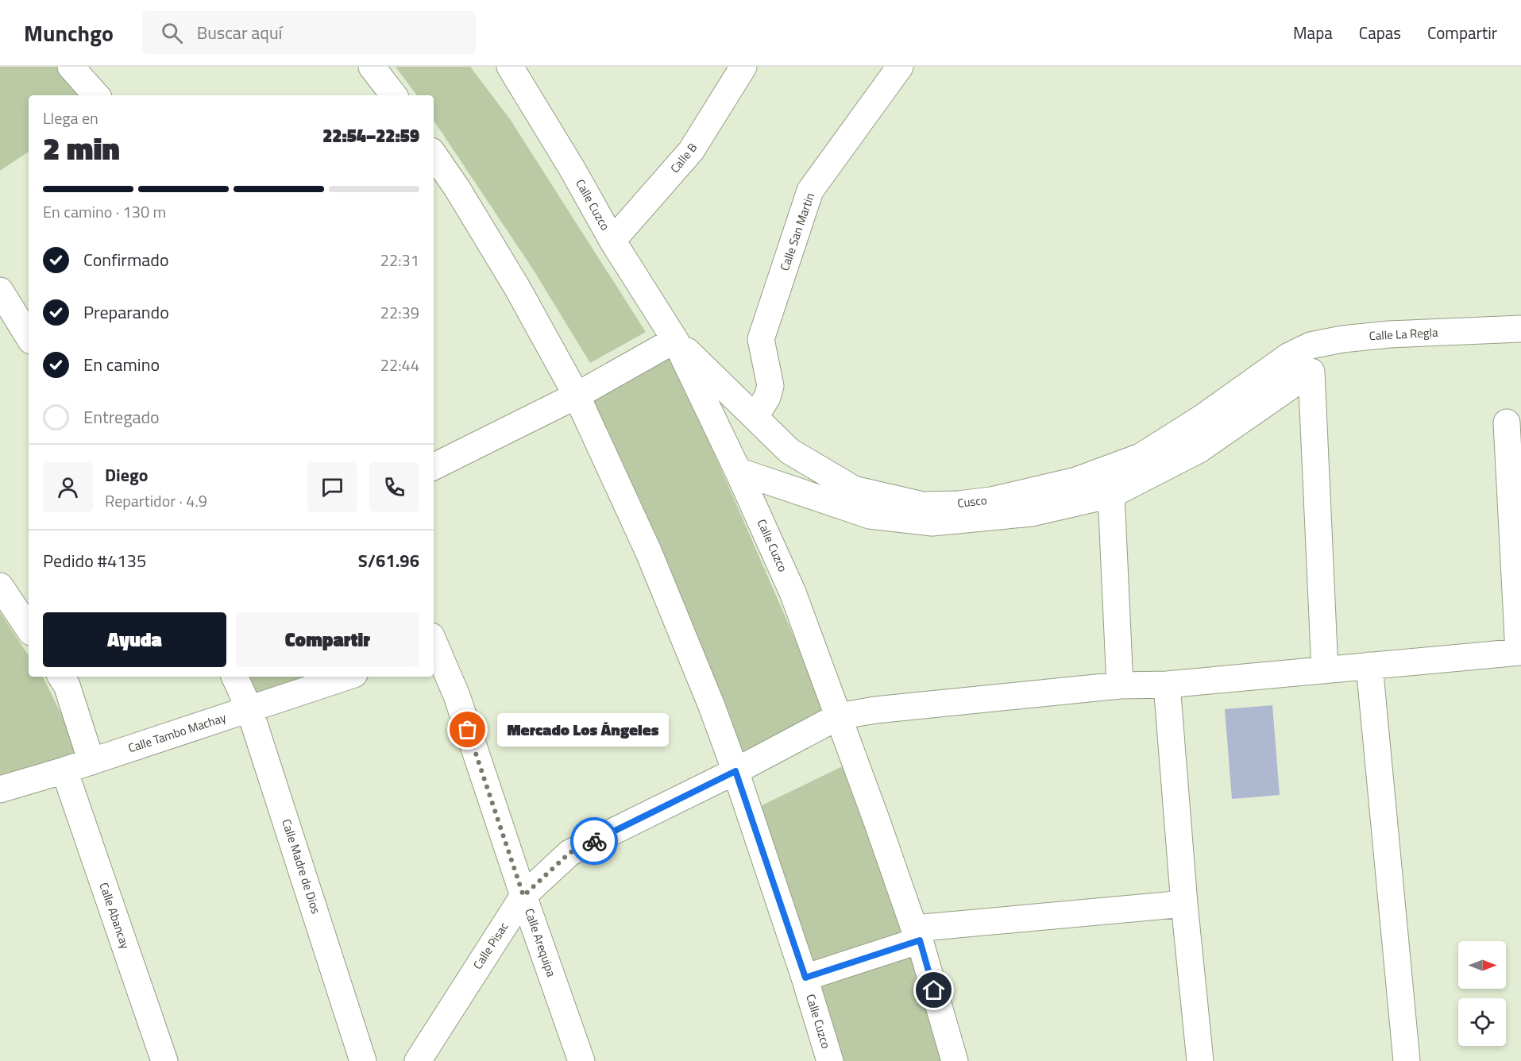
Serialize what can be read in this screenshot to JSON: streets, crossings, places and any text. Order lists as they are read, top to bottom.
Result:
{
  "streets": {
    "street": [
      "Calle B",
      "Calle Cuzco",
      "Calle San Martin",
      "Calle La Regla",
      "Cusco",
      "Calle Tambo Machay",
      "Calle Madre de Dios",
      "Calle Abancay",
      "Calle Arequipa",
      "Calle Pisac"
    ]
  },
  "crossings": [
    ["Calle B", "Calle Cuzco"],
    ["Calle Cuzco", "Cusco"],
    ["Calle Cuzco", "Calle Pisac"],
    ["Calle San Martin", "Cusco"],
    ["Calle La Regla", "Cusco"],
    ["Calle Tambo Machay", "Calle Madre de Dios"],
    ["Calle Tambo Machay", "Calle Abancay"],
    ["Calle Arequipa", "Calle Pisac"]
  ],
  "places": ["Mercado Los Ángeles"],
  "north": "right",
  "page": {
    "header": "Munchgo",
    "search": "Buscar aquí",
    "nav": ["Mapa", "Capas", "Compartir"],
    "heading": ["2 min", "Llega en", "22:54–22:59"],
    "panel": [
      "Diego",
      "Repartidor · 4.9",
      "Pedido #4135",
      "S/61.96"
    ],
    "bar": "En camino · 130 m",
    "list": [
      ["Confirmado", "22:31"],
      ["Preparando", "22:39"],
      ["En camino", "22:44"],
      "Entregado"
    ],
    "buttons": ["Ayuda", "Compartir"],
    "bubble": "Mercado Los Ángeles"
  }
}
